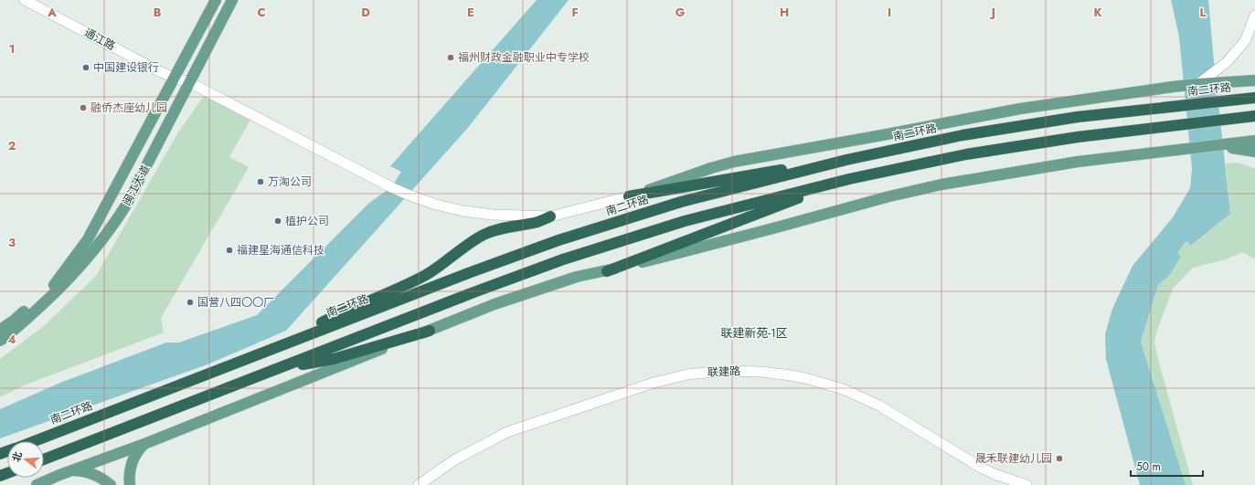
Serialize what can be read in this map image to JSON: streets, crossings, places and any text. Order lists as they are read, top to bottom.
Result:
{
  "streets": {
    "highway": ["南二环路"],
    "main road": ["闽江大道"],
    "street": ["通江路", "联建路"]
  },
  "crossings": [
    ["通江路", "闽江大道"]
  ],
  "districts": ["联建新苑-1区"],
  "places": [
    "福州财政金融职业中专学校",
    "中国建设银行",
    "融侨杰座幼儿园",
    "万淘公司",
    "植护公司",
    "福建星海通信科技",
    "国营八四〇〇厂",
    "晟禾联建幼儿园"
  ],
  "scale_bar": "50 m",
  "north": "left",
  "grid": {
    "columns": [
      "A",
      "B",
      "C",
      "D",
      "E",
      "F",
      "G",
      "H",
      "I",
      "J",
      "K",
      "L"
    ],
    "rows": [
      "1",
      "2",
      "3",
      "4"
    ]
  }
}
